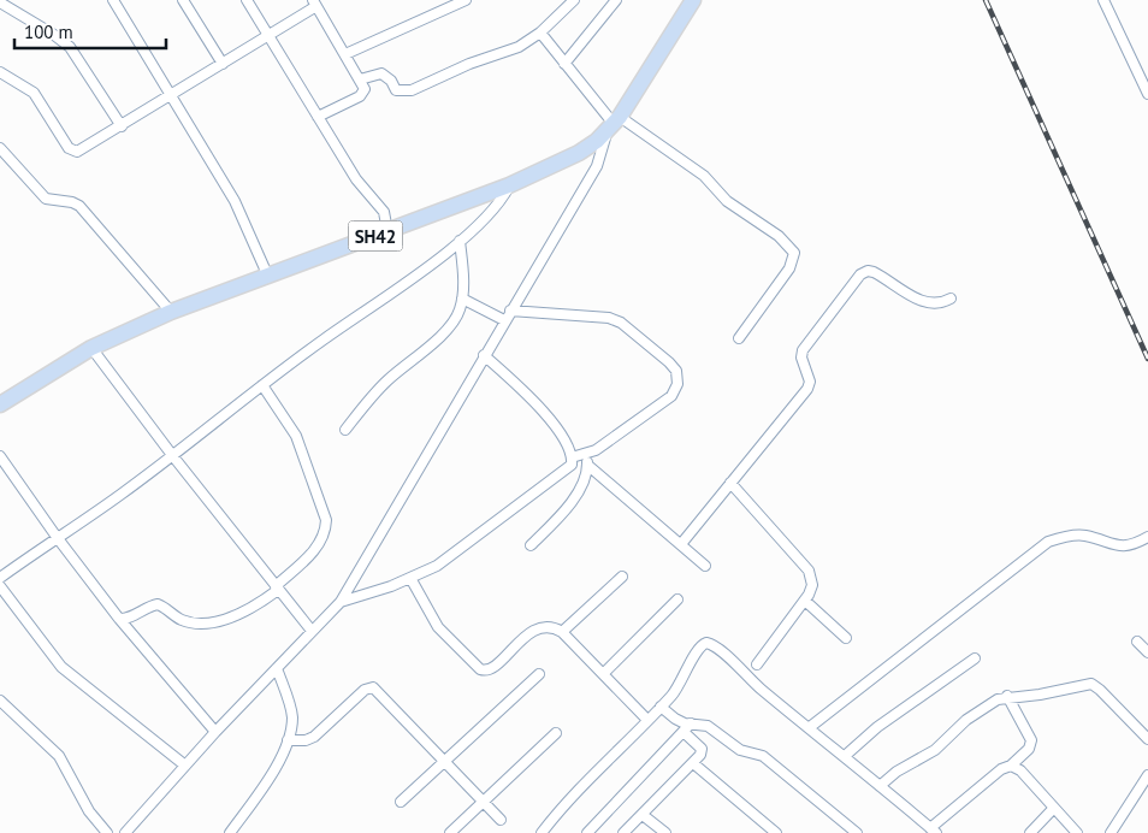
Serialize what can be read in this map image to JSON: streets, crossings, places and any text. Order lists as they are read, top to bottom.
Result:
{
  "streets": {
    "main road": ["SH42"]
  },
  "scale_bar": "100 m"
}
